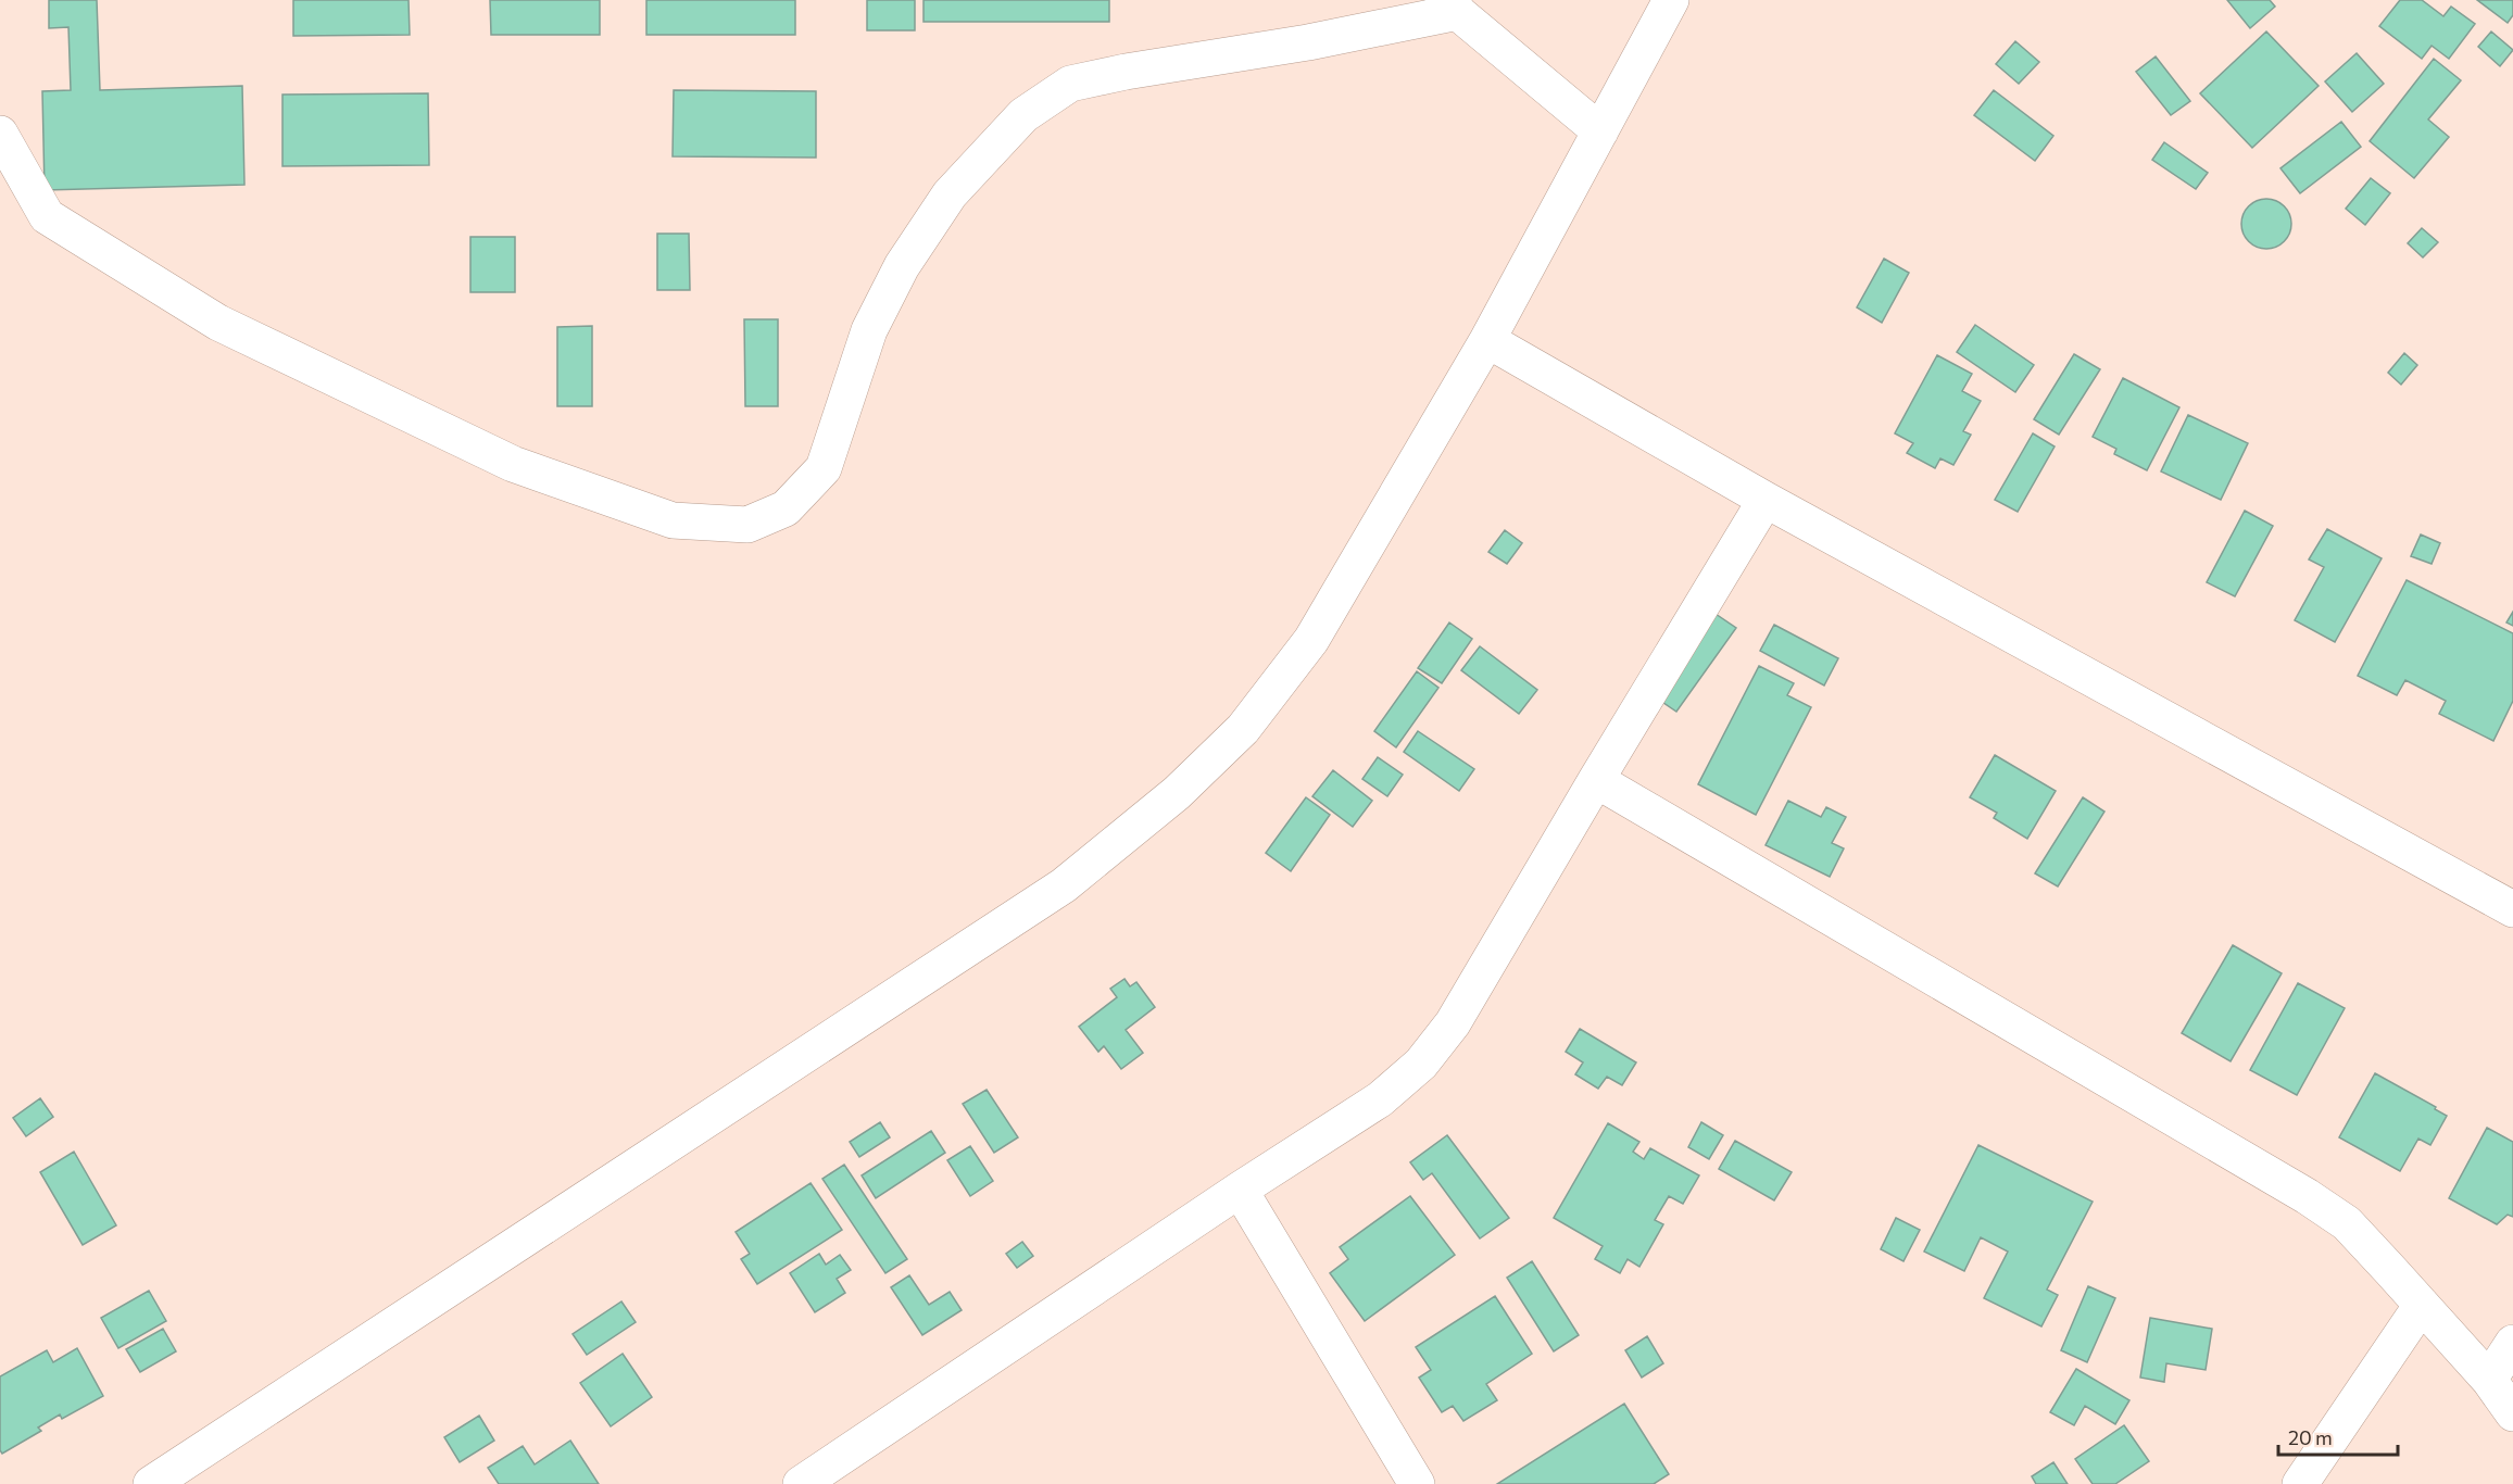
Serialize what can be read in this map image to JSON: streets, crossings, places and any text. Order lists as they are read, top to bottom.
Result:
{
  "scale_bar": "20 m"
}
